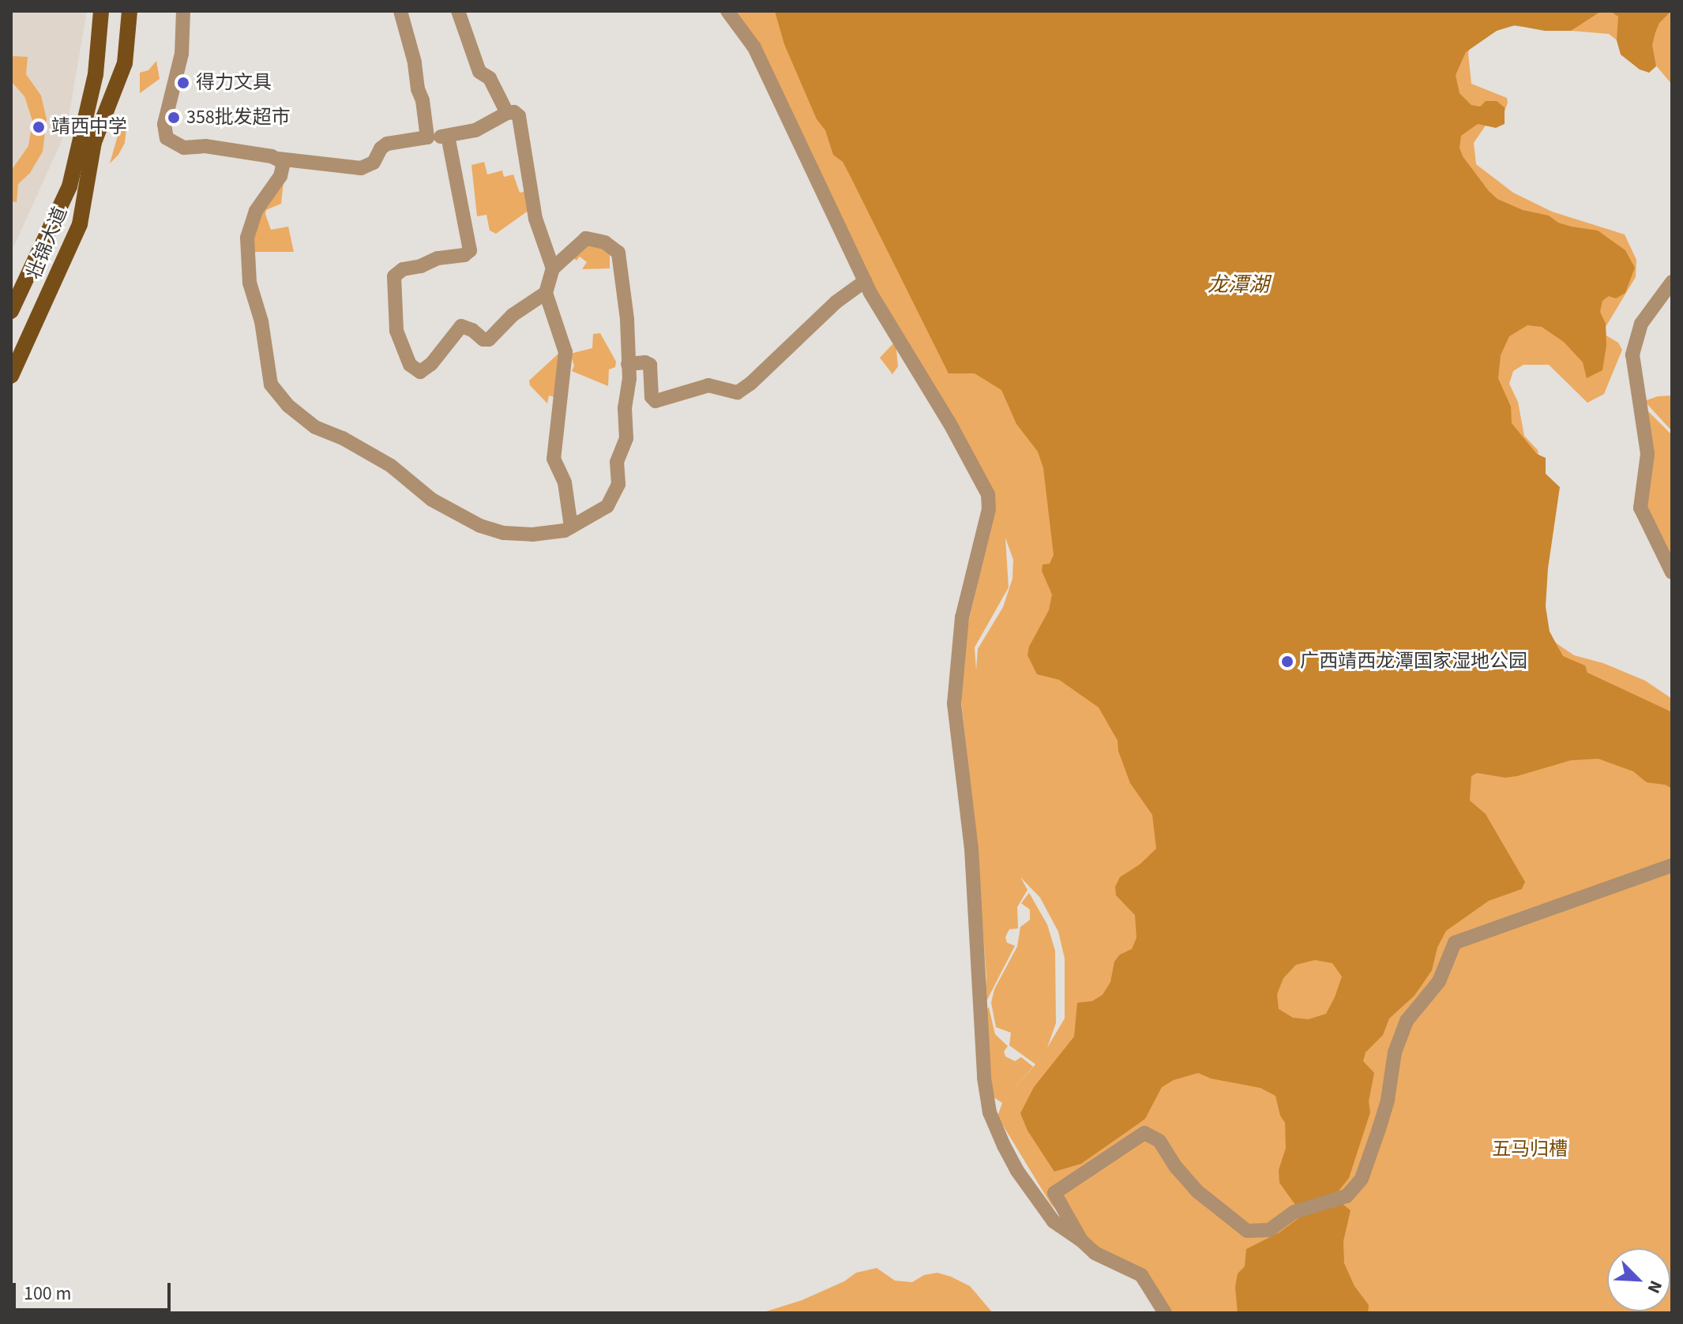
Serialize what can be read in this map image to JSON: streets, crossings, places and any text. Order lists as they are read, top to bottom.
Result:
{
  "streets": {
    "main road": ["壮锦大道"]
  },
  "water": ["龙潭湖"],
  "parks": ["五马归槽"],
  "places": [
    "得力文具",
    "358批发超市",
    "靖西中学",
    "广西靖西龙潭国家湿地公园"
  ],
  "scale_bar": "100 m",
  "north": "bottom right"
}
